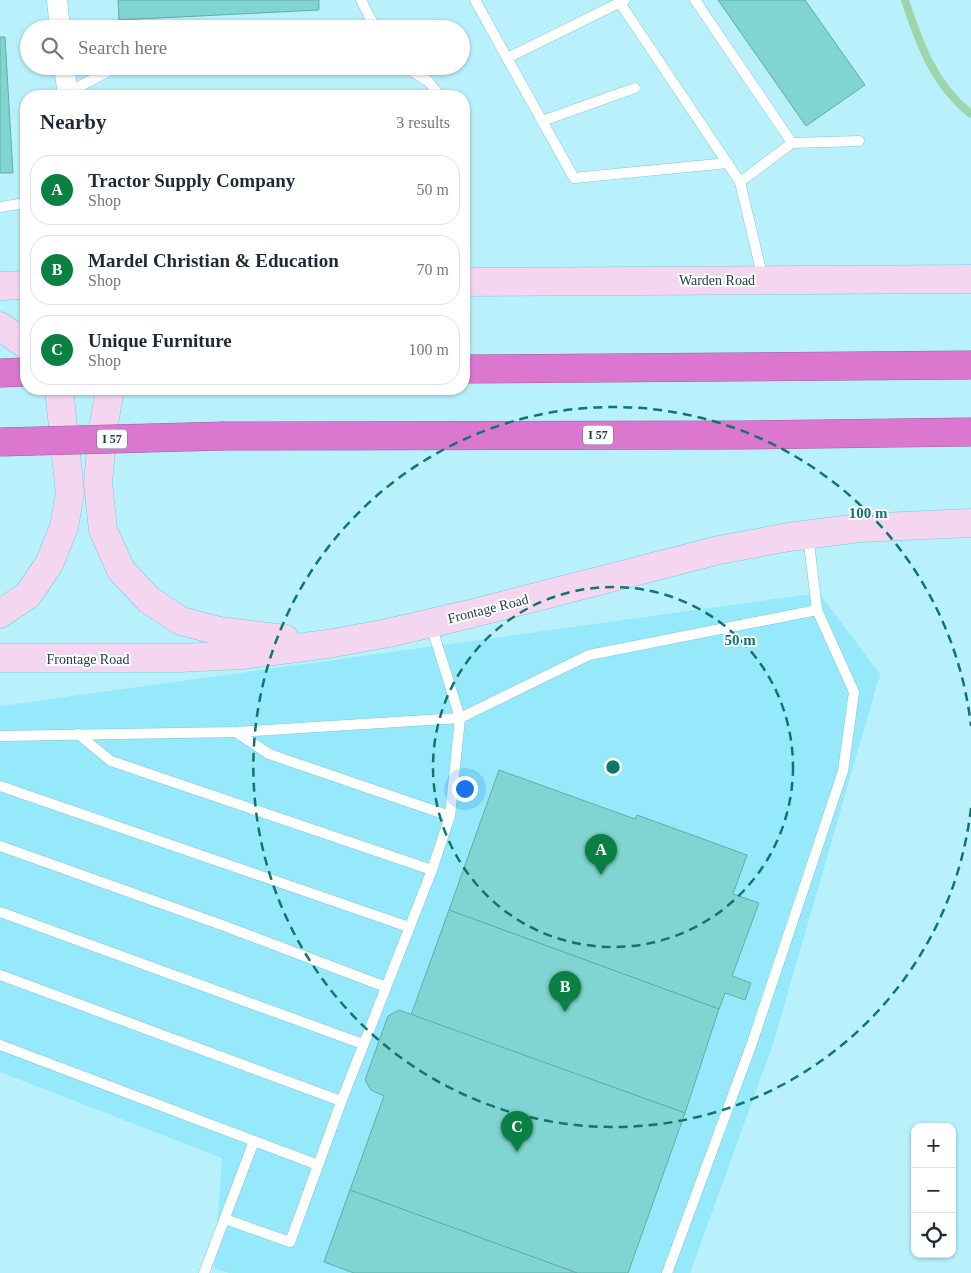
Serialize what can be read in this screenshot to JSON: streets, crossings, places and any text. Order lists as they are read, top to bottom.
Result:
{
  "streets": {
    "highway": ["I 57"],
    "main road": ["Warden Road", "Frontage Road"]
  },
  "page": {
    "search": "Search here",
    "heading": ["Nearby", "3 results"],
    "list": [
      {
        "mark": "A",
        "name": "Tractor Supply Company",
        "note": "Shop",
        "value": "50 m"
      },
      {
        "mark": "B",
        "name": "Mardel Christian & Education",
        "note": "Shop",
        "value": "70 m"
      },
      {
        "mark": "C",
        "name": "Unique Furniture",
        "note": "Shop",
        "value": "100 m"
      }
    ],
    "pins": ["A", "B", "C"],
    "map_buttons": ["+", "−"]
  },
  "rings": ["100 m", "50 m"]
}
